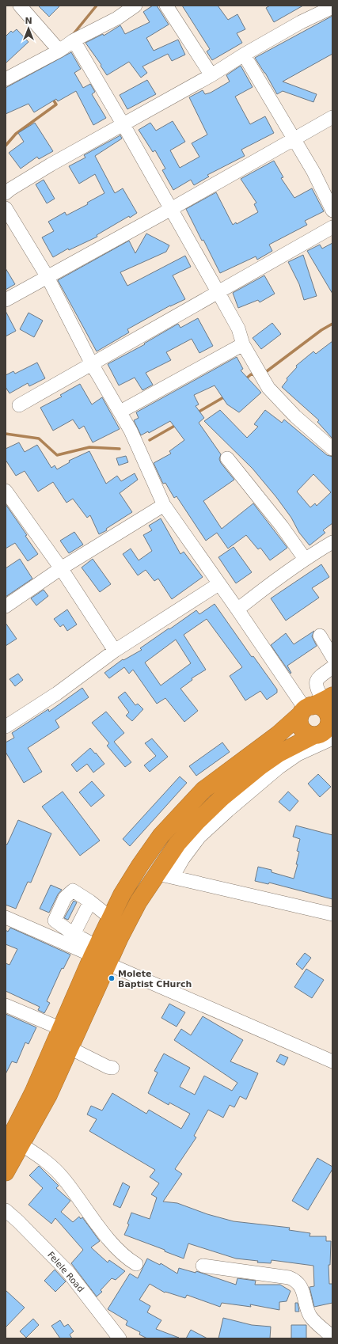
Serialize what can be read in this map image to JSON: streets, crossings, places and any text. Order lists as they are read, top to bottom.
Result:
{
  "streets": {
    "street": ["Felele Road"]
  },
  "places": ["Molete Baptist CHurch"],
  "north": "top"
}
